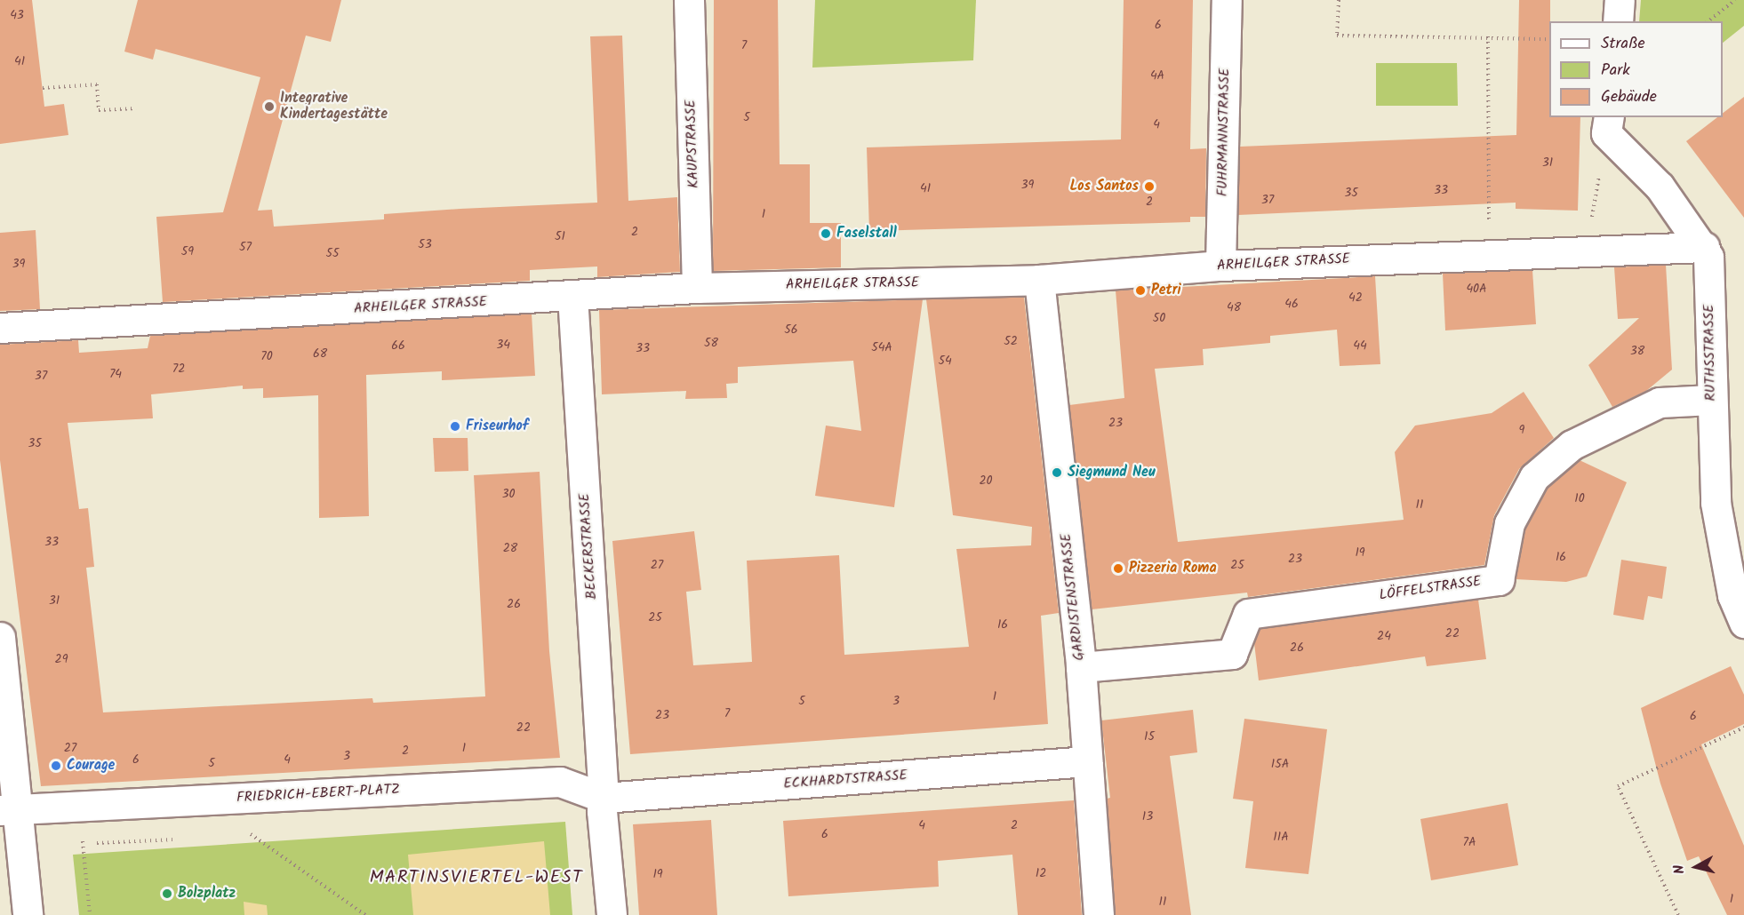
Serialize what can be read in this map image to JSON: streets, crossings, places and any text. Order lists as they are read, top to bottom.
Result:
{
  "streets": {
    "street": [
      "FUHRMANNSTRASSE",
      "KAUPSTRASSE",
      "ARHEILGER STRASSE",
      "RUTHSSTRASSE",
      "BECKERSTRASSE",
      "LÖFFELSTRASSE",
      "GARDISTENSTRASSE",
      "ECKHARDTSTRASSE",
      "FRIEDRICH-EBERT-PLATZ"
    ]
  },
  "crossings": [
    ["FUHRMANNSTRASSE", "ARHEILGER STRASSE"],
    ["KAUPSTRASSE", "ARHEILGER STRASSE"],
    ["ARHEILGER STRASSE", "RUTHSSTRASSE"],
    ["ARHEILGER STRASSE", "BECKERSTRASSE"],
    ["ARHEILGER STRASSE", "GARDISTENSTRASSE"],
    ["RUTHSSTRASSE", "LÖFFELSTRASSE"],
    ["BECKERSTRASSE", "ECKHARDTSTRASSE"],
    ["BECKERSTRASSE", "FRIEDRICH-EBERT-PLATZ"],
    ["LÖFFELSTRASSE", "GARDISTENSTRASSE"],
    ["GARDISTENSTRASSE", "ECKHARDTSTRASSE"],
    ["ECKHARDTSTRASSE", "FRIEDRICH-EBERT-PLATZ"]
  ],
  "districts": ["MARTINSVIERTEL-WEST"],
  "places": [
    "Integrative Kindertagestätte",
    "Los Santos",
    "Faselstall",
    "Petri",
    "Friseurhof",
    "Siegmund Neu",
    "Pizzeria Roma",
    "Courage",
    "Bolzplatz"
  ],
  "house_numbers": [
    "43",
    "6",
    "7",
    "41",
    "4A",
    "5",
    "4",
    "31",
    "39",
    "41",
    "33",
    "35",
    "37",
    "2",
    "1",
    "2",
    "51",
    "53",
    "57",
    "59",
    "55",
    "39",
    "40A",
    "42",
    "46",
    "48",
    "50",
    "56",
    "52",
    "58",
    "34",
    "66",
    "44",
    "54A",
    "33",
    "38",
    "68",
    "70",
    "54",
    "72",
    "74",
    "37",
    "23",
    "9",
    "35",
    "20",
    "30",
    "10",
    "11",
    "33",
    "28",
    "19",
    "16",
    "23",
    "27",
    "25",
    "31",
    "26",
    "25",
    "16",
    "22",
    "24",
    "26",
    "29",
    "1",
    "5",
    "3",
    "7",
    "23",
    "6",
    "22",
    "15",
    "27",
    "1",
    "2",
    "3",
    "6",
    "4",
    "5",
    "15A",
    "13",
    "4",
    "2",
    "6",
    "11A",
    "7A",
    "12",
    "19",
    "1",
    "11"
  ],
  "legend": ["Straße", "Park", "Gebäude"],
  "north": "left"
}
